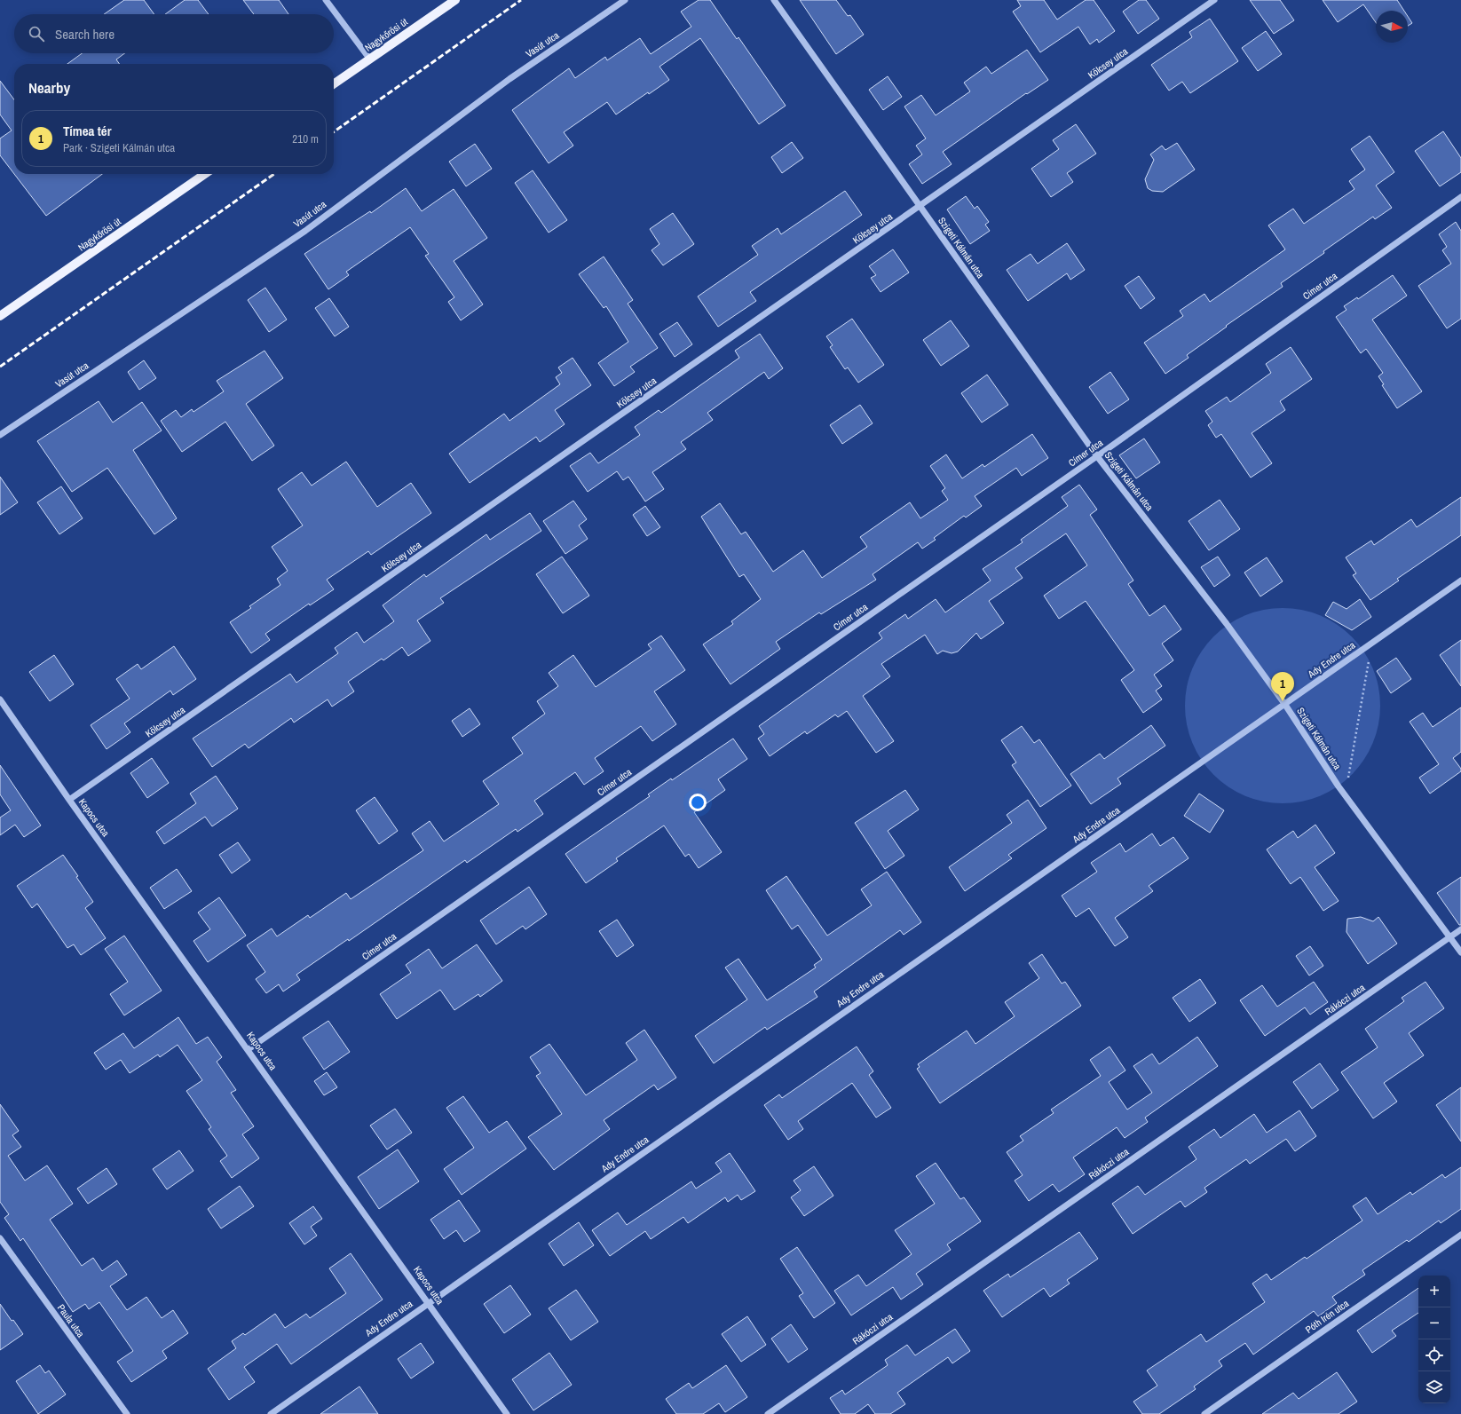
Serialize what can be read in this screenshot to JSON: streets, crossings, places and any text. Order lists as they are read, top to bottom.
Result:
{
  "streets": {
    "main road": ["Nagykőrösi út"],
    "street": [
      "Vasút utca",
      "Kölcsey utca",
      "Szigeti Kálmán utca",
      "Címer utca",
      "Ady Endre utca",
      "Kapocs utca",
      "Rákóczi utca",
      "Póth Irén utca",
      "Paula utca"
    ]
  },
  "crossings": [
    ["Kölcsey utca", "Szigeti Kálmán utca"],
    ["Kölcsey utca", "Kapocs utca"],
    ["Szigeti Kálmán utca", "Címer utca"],
    ["Szigeti Kálmán utca", "Ady Endre utca"],
    ["Szigeti Kálmán utca", "Rákóczi utca"],
    ["Címer utca", "Kapocs utca"],
    ["Ady Endre utca", "Kapocs utca"]
  ],
  "north": "right",
  "page": {
    "search": "Search here",
    "heading": "Nearby",
    "list": [
      {
        "mark": "1",
        "name": "Tímea tér",
        "note": "Park · Szigeti Kálmán utca",
        "value": "210 m"
      }
    ],
    "pins": "1",
    "map_buttons": ["+", "−"]
  }
}
